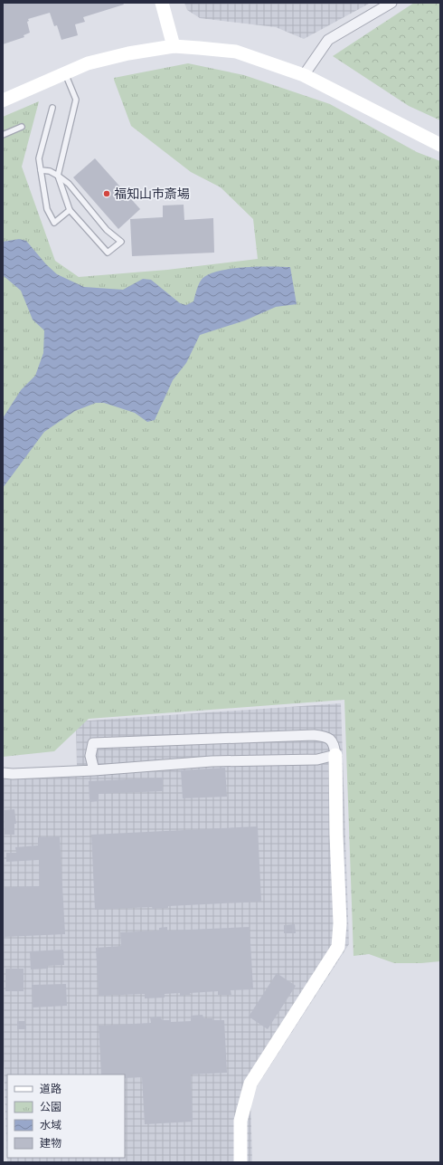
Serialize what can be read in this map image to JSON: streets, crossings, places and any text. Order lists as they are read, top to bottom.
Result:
{
  "places": ["福知山市斎場"],
  "legend": [
    "道路",
    "公園",
    "水域",
    "建物"
  ]
}
